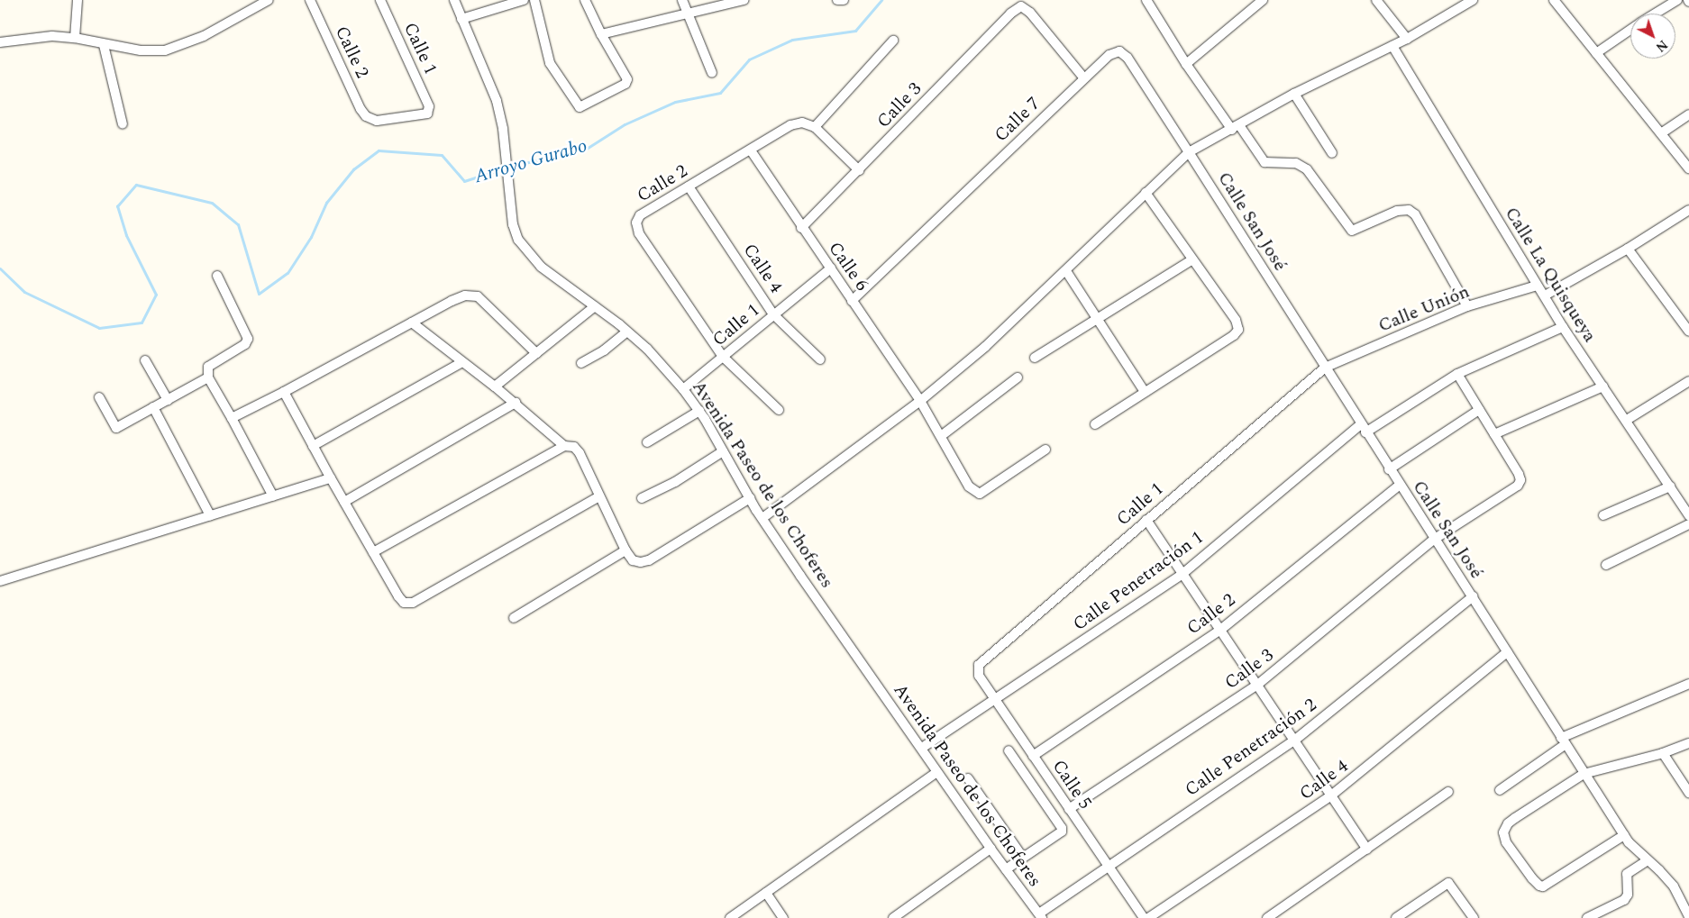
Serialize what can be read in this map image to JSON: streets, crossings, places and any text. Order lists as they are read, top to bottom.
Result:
{
  "streets": {
    "street": [
      "Calle 1",
      "Calle 2",
      "Calle 3",
      "Calle 7",
      "Calle San José",
      "Calle 6",
      "Calle 4",
      "Calle La Quisqueya",
      "Calle Unión",
      "Avenida Paseo de los Choferes",
      "Calle Penetración 1",
      "Calle Penetración 2",
      "Calle 5"
    ]
  },
  "crossings": [
    ["Calle 1", "Calle 2"],
    ["Calle 1", "Calle San José"],
    ["Calle 1", "Calle 6"],
    ["Calle 1", "Calle 4"],
    ["Calle 1", "Calle Unión"],
    ["Calle 1", "Avenida Paseo de los Choferes"],
    ["Calle 1", "Calle 5"],
    ["Calle 2", "Calle San José"],
    ["Calle 2", "Calle 6"],
    ["Calle 2", "Calle 4"],
    ["Calle 2", "Calle 5"],
    ["Calle 3", "Calle 7"],
    ["Calle 3", "Calle San José"],
    ["Calle 3", "Calle 6"],
    ["Calle 3", "Calle 5"],
    ["Calle 7", "Calle San José"],
    ["Calle 7", "Calle 6"],
    ["Calle San José", "Calle 4"],
    ["Calle San José", "Calle Unión"],
    ["Calle San José", "Calle Penetración 1"],
    ["Calle San José", "Calle Penetración 2"],
    ["Calle La Quisqueya", "Calle Unión"],
    ["Calle La Quisqueya", "Calle Penetración 1"],
    ["Avenida Paseo de los Choferes", "Calle Penetración 1"],
    ["Avenida Paseo de los Choferes", "Calle Penetración 2"],
    ["Calle Penetración 1", "Calle 5"],
    ["Calle Penetración 2", "Calle 5"]
  ],
  "water": ["Arroyo Gurabo"],
  "north": "bottom right"
}
